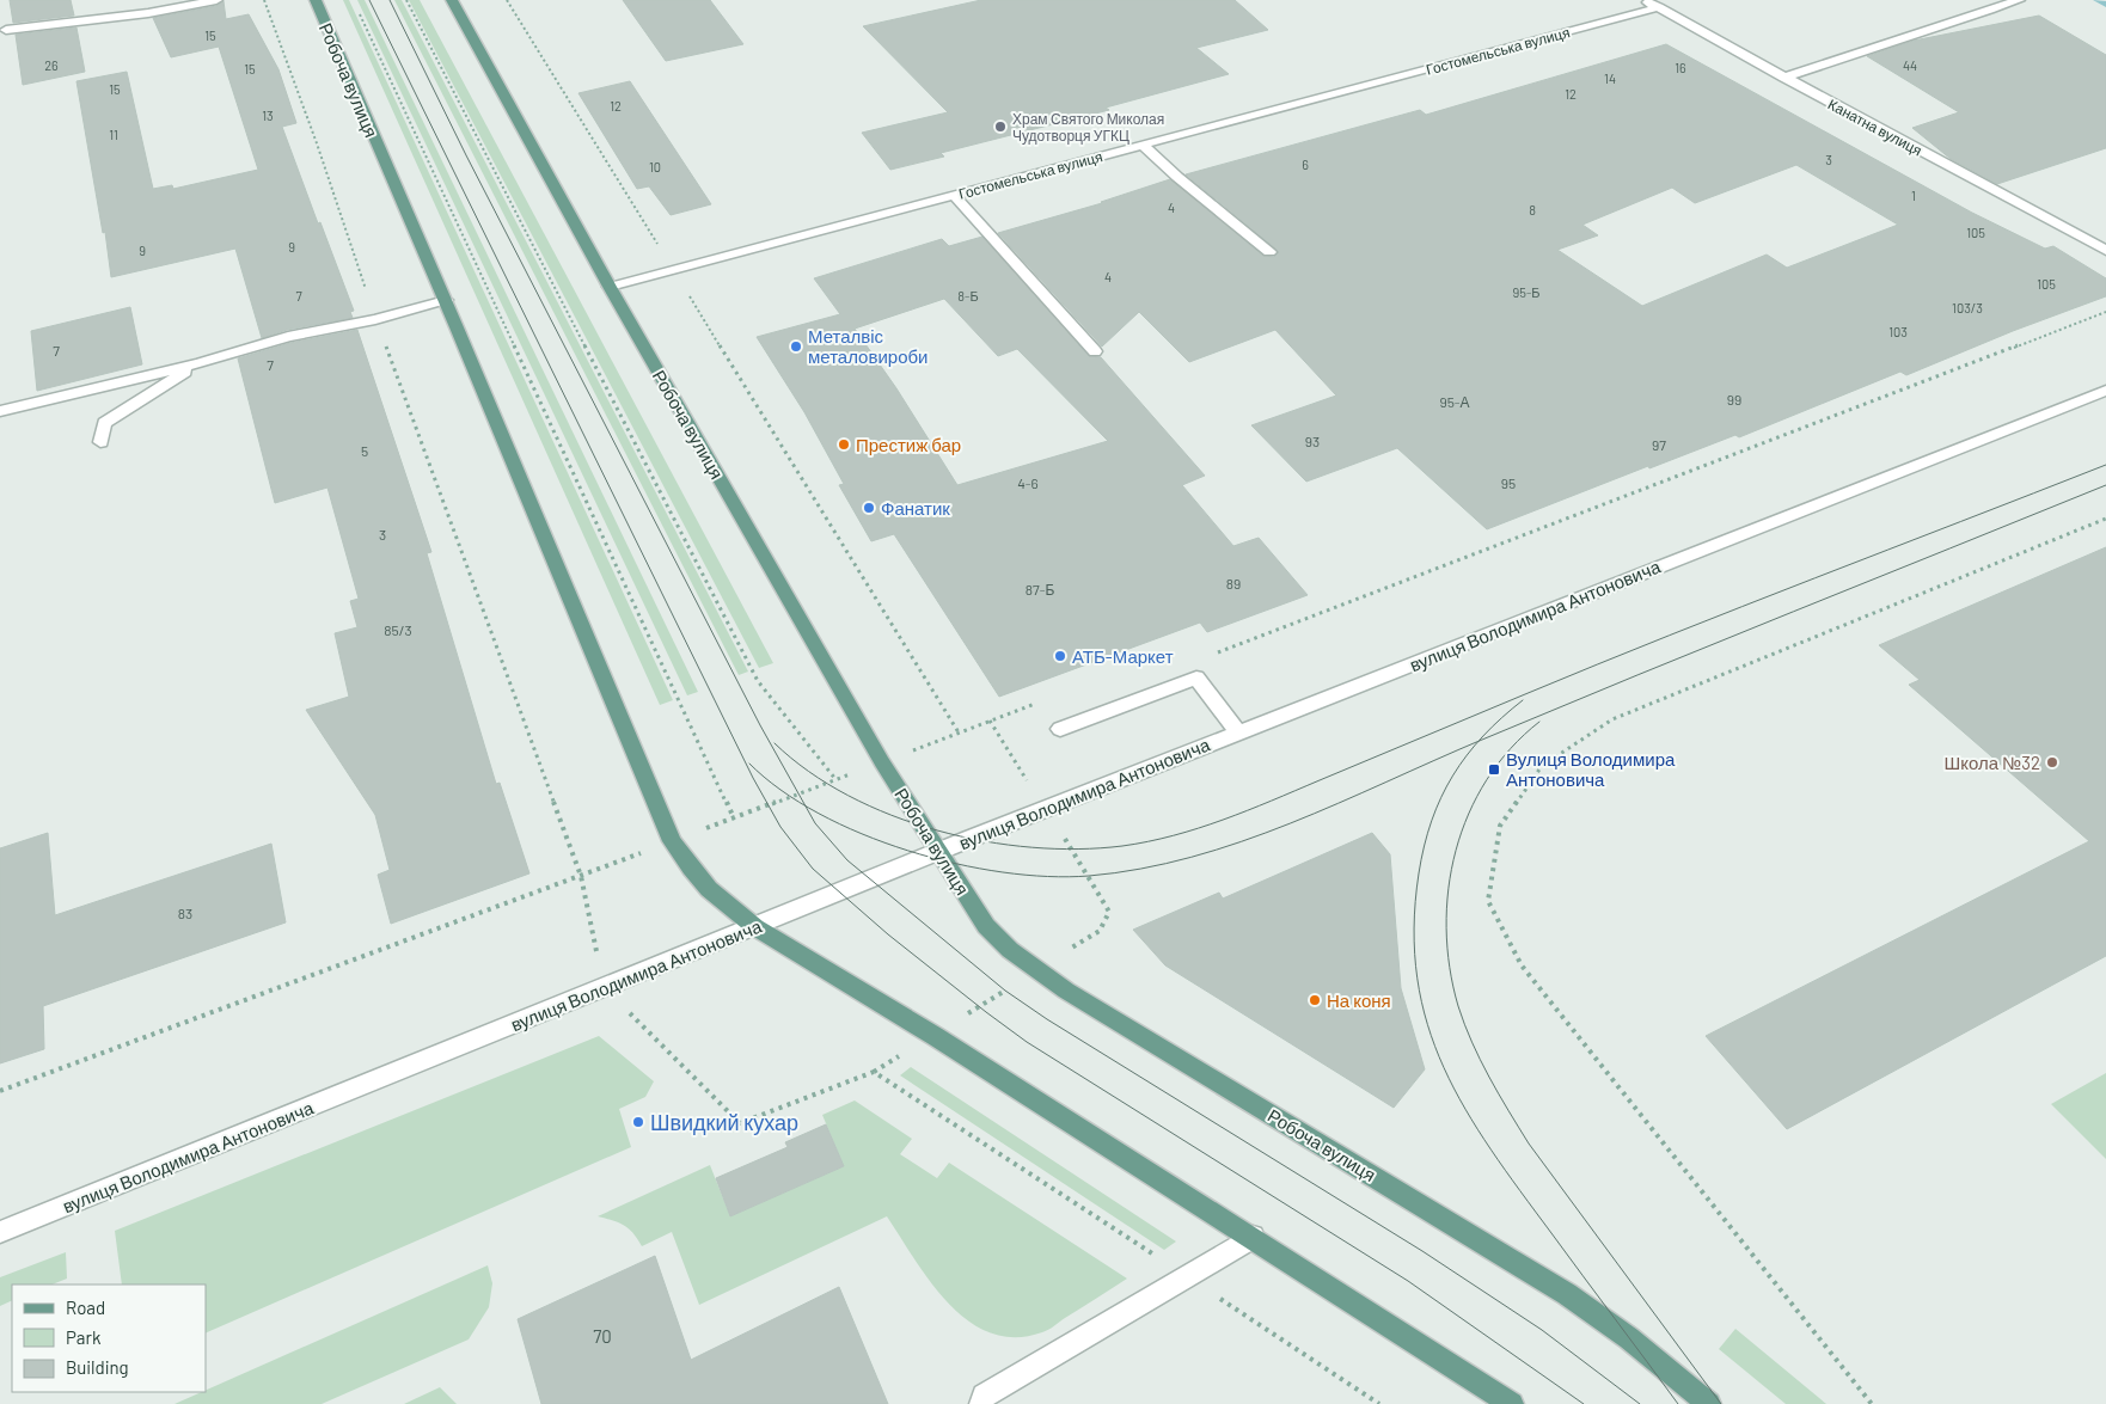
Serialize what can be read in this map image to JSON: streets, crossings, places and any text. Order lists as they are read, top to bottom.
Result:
{
  "streets": {
    "main road": ["Робоча вулиця"],
    "street": ["Гостомельська вулиця", "Канатна вулиця", "вулиця Володимира Антоновича"]
  },
  "crossings": [
    ["Гостомельська вулиця", "Робоча вулиця"],
    ["Гостомельська вулиця", "Канатна вулиця"],
    ["Робоча вулиця", "вулиця Володимира Антоновича"]
  ],
  "places": {
    "other": [
      "Храм Святого Миколая Чудотворця УГКЦ",
      "Металвіс металовироби",
      "Престиж бар",
      "Фанатик",
      "АТБ-Маркет",
      "Школа №32",
      "На коня",
      "Швидкий кухар"
    ],
    "transit": ["Вулиця Володимира Антоновича"]
  },
  "house_numbers": [
    "15",
    "26",
    "44",
    "16",
    "15",
    "14",
    "15",
    "12",
    "12",
    "13",
    "11",
    "3",
    "6",
    "10",
    "1",
    "4",
    "8",
    "105",
    "9",
    "9",
    "4",
    "105",
    "95-Б",
    "7",
    "8-Б",
    "103/3",
    "103",
    "7",
    "7",
    "99",
    "95-А",
    "93",
    "97",
    "5",
    "4-6",
    "95",
    "3",
    "89",
    "87-Б",
    "85/3",
    "83",
    "70"
  ],
  "legend": ["Road", "Park", "Building"]
}
